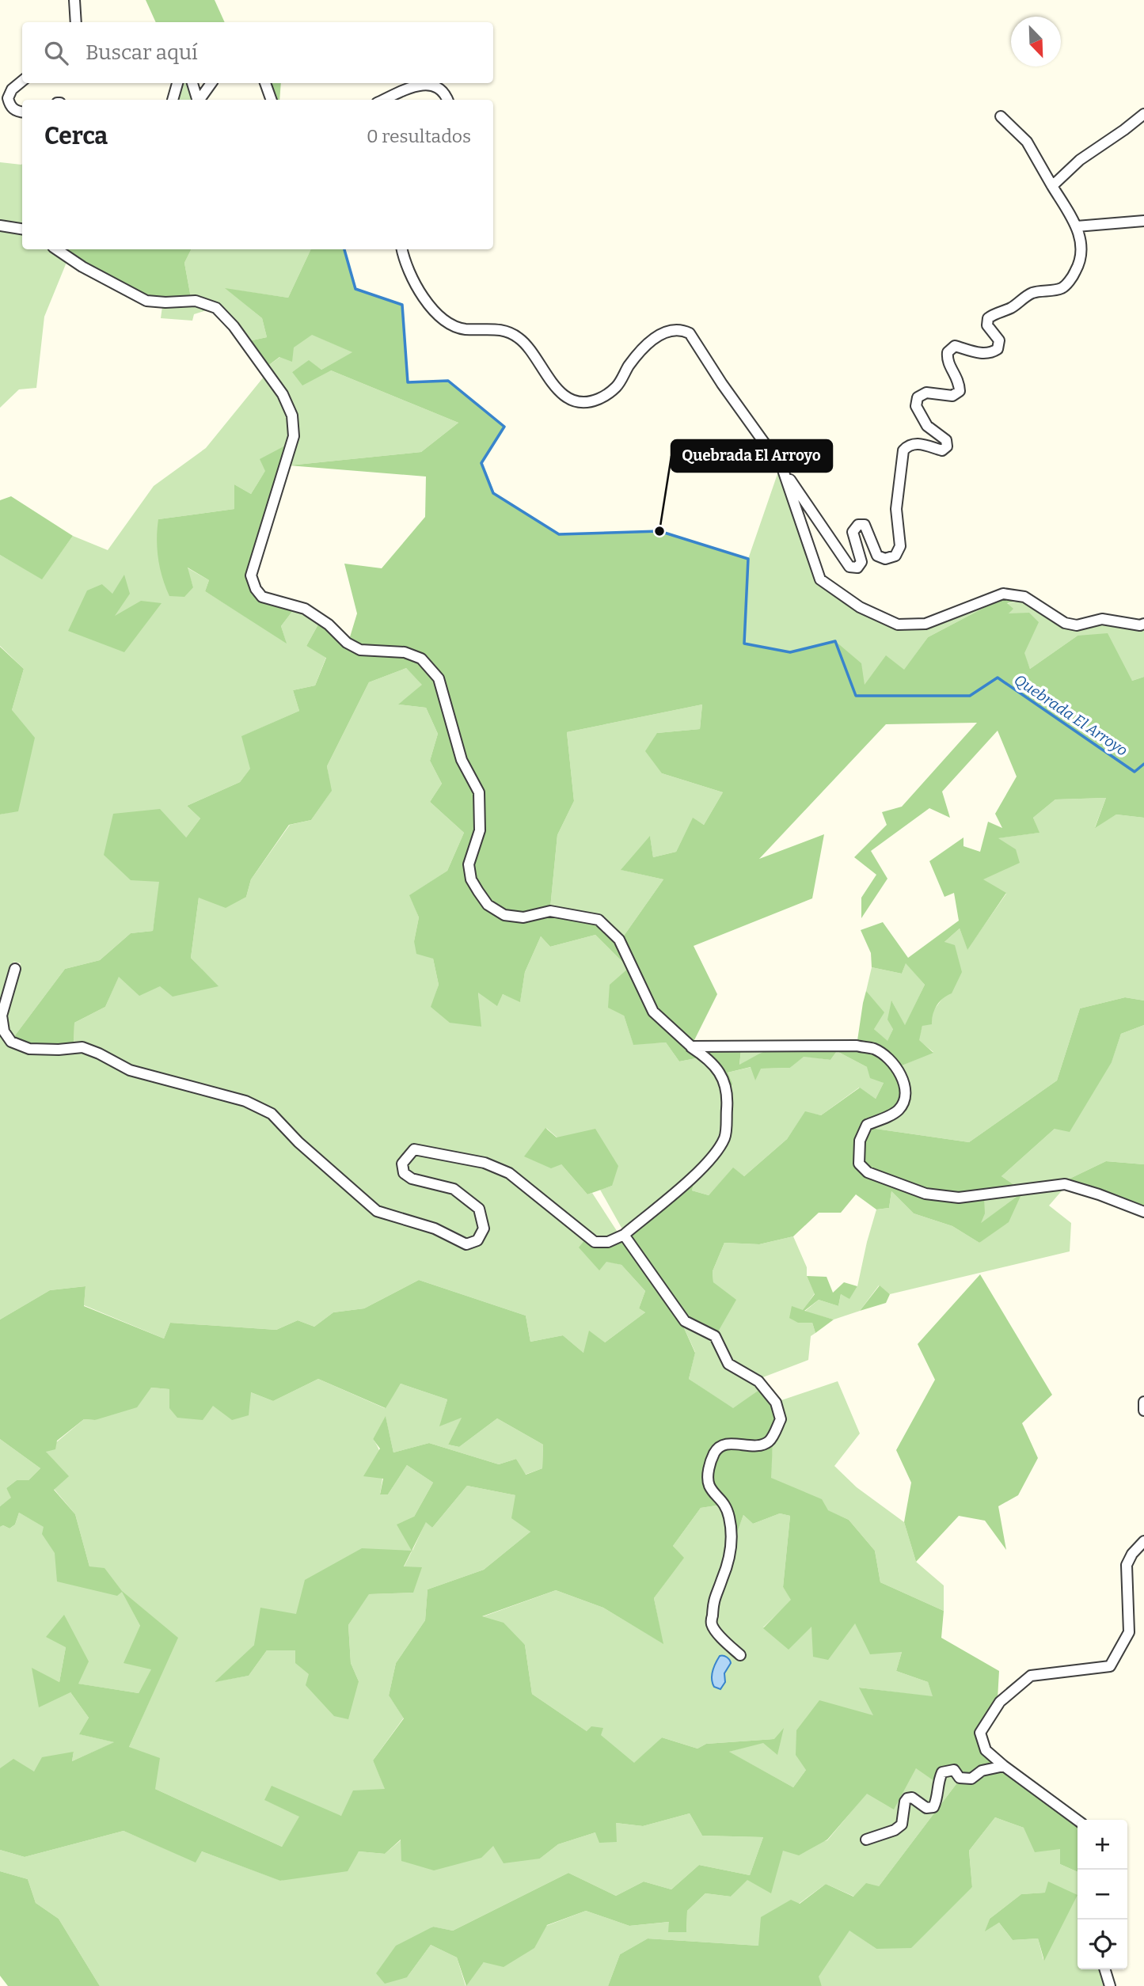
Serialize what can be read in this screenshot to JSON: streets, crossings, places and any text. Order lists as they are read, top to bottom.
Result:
{
  "water": ["Quebrada El Arroyo"],
  "places": ["Quebrada El Arroyo"],
  "north": "bottom right",
  "page": {
    "search": "Buscar aquí",
    "heading": ["Cerca", "0 resultados"],
    "map_buttons": ["+", "−"]
  }
}
